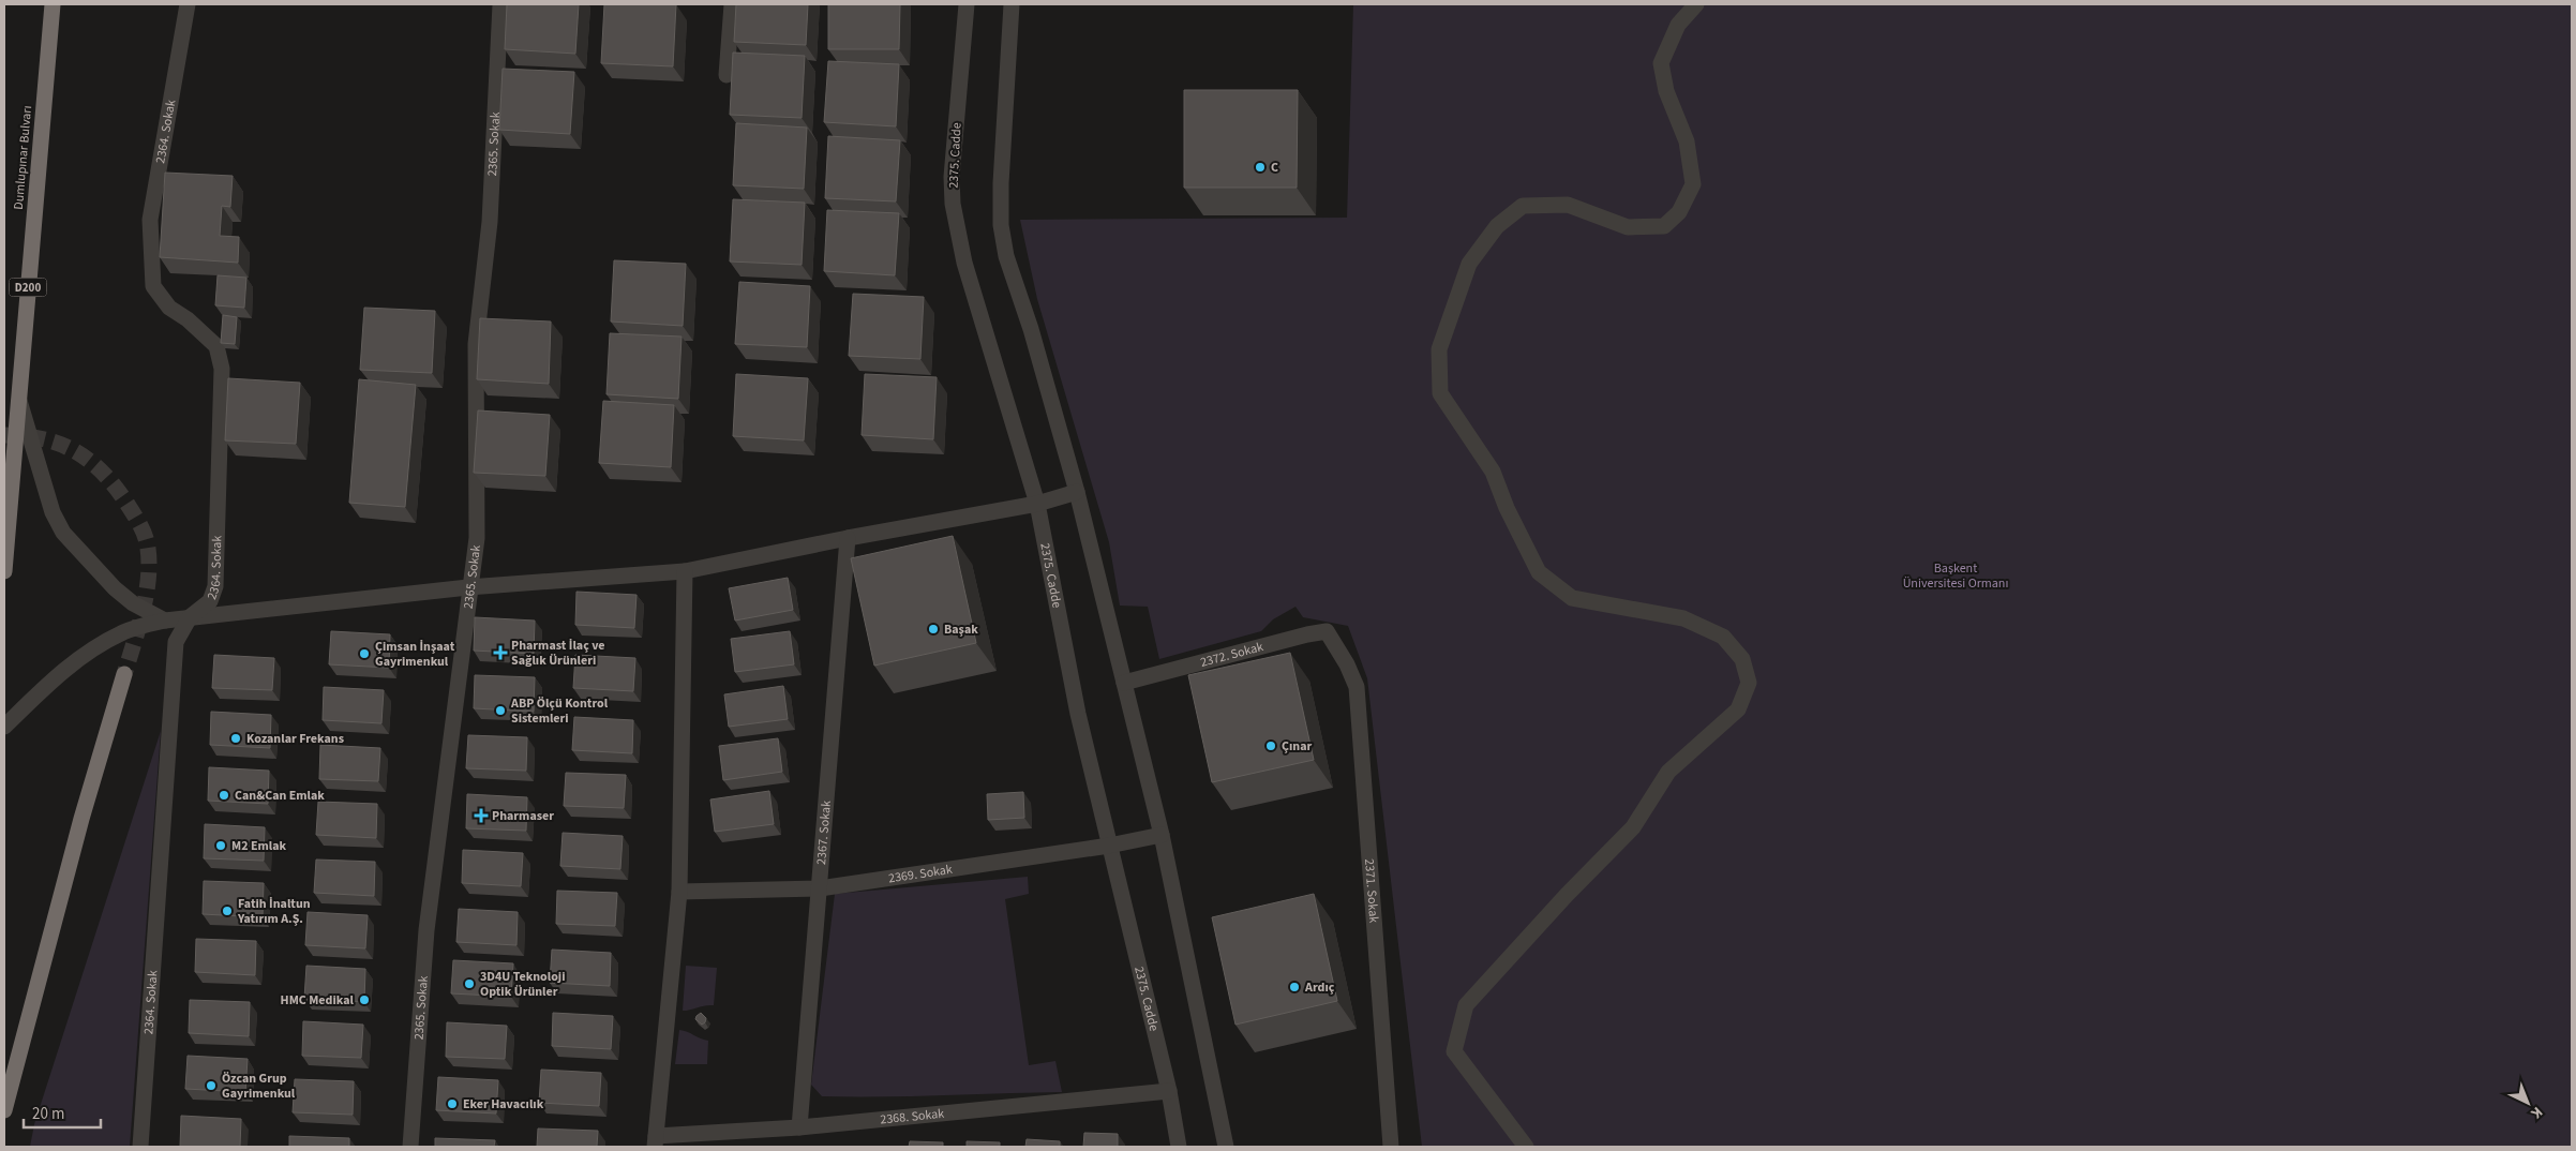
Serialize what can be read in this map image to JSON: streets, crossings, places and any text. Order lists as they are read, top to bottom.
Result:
{
  "streets": {
    "highway": ["Dumlupınar Bulvarı", "D200"],
    "street": [
      "2364. Sokak",
      "2365. Sokak",
      "2375. Cadde",
      "2372. Sokak",
      "2367. Sokak",
      "2369. Sokak",
      "2371. Sokak",
      "2368. Sokak"
    ]
  },
  "crossings": [
    ["2375. Cadde", "2369. Sokak"],
    ["2375. Cadde", "2368. Sokak"],
    ["2372. Sokak", "2371. Sokak"],
    ["2367. Sokak", "2369. Sokak"],
    ["2367. Sokak", "2368. Sokak"]
  ],
  "parks": ["Başkent Üniversitesi Ormanı"],
  "places": {
    "other": [
      "C",
      "Başak",
      "Çimsan İnşaat Gayrimenkul",
      "ABP Ölçü Kontrol Sistemleri",
      "Kozanlar Frekans",
      "Çınar",
      "Can&Can Emlak",
      "M2 Emlak",
      "Fatih İnaltun Yatırım A.Ş.",
      "3D4U Teknoloji Optik Ürünler",
      "Ardıç",
      "HMC Medikal",
      "Özcan Grup Gayrimenkul",
      "Eker Havacılık"
    ],
    "health": ["Pharmast İlaç ve Sağlık Ürünleri", "Pharmaser"]
  },
  "scale_bar": "20 m",
  "north": "bottom right"
}
